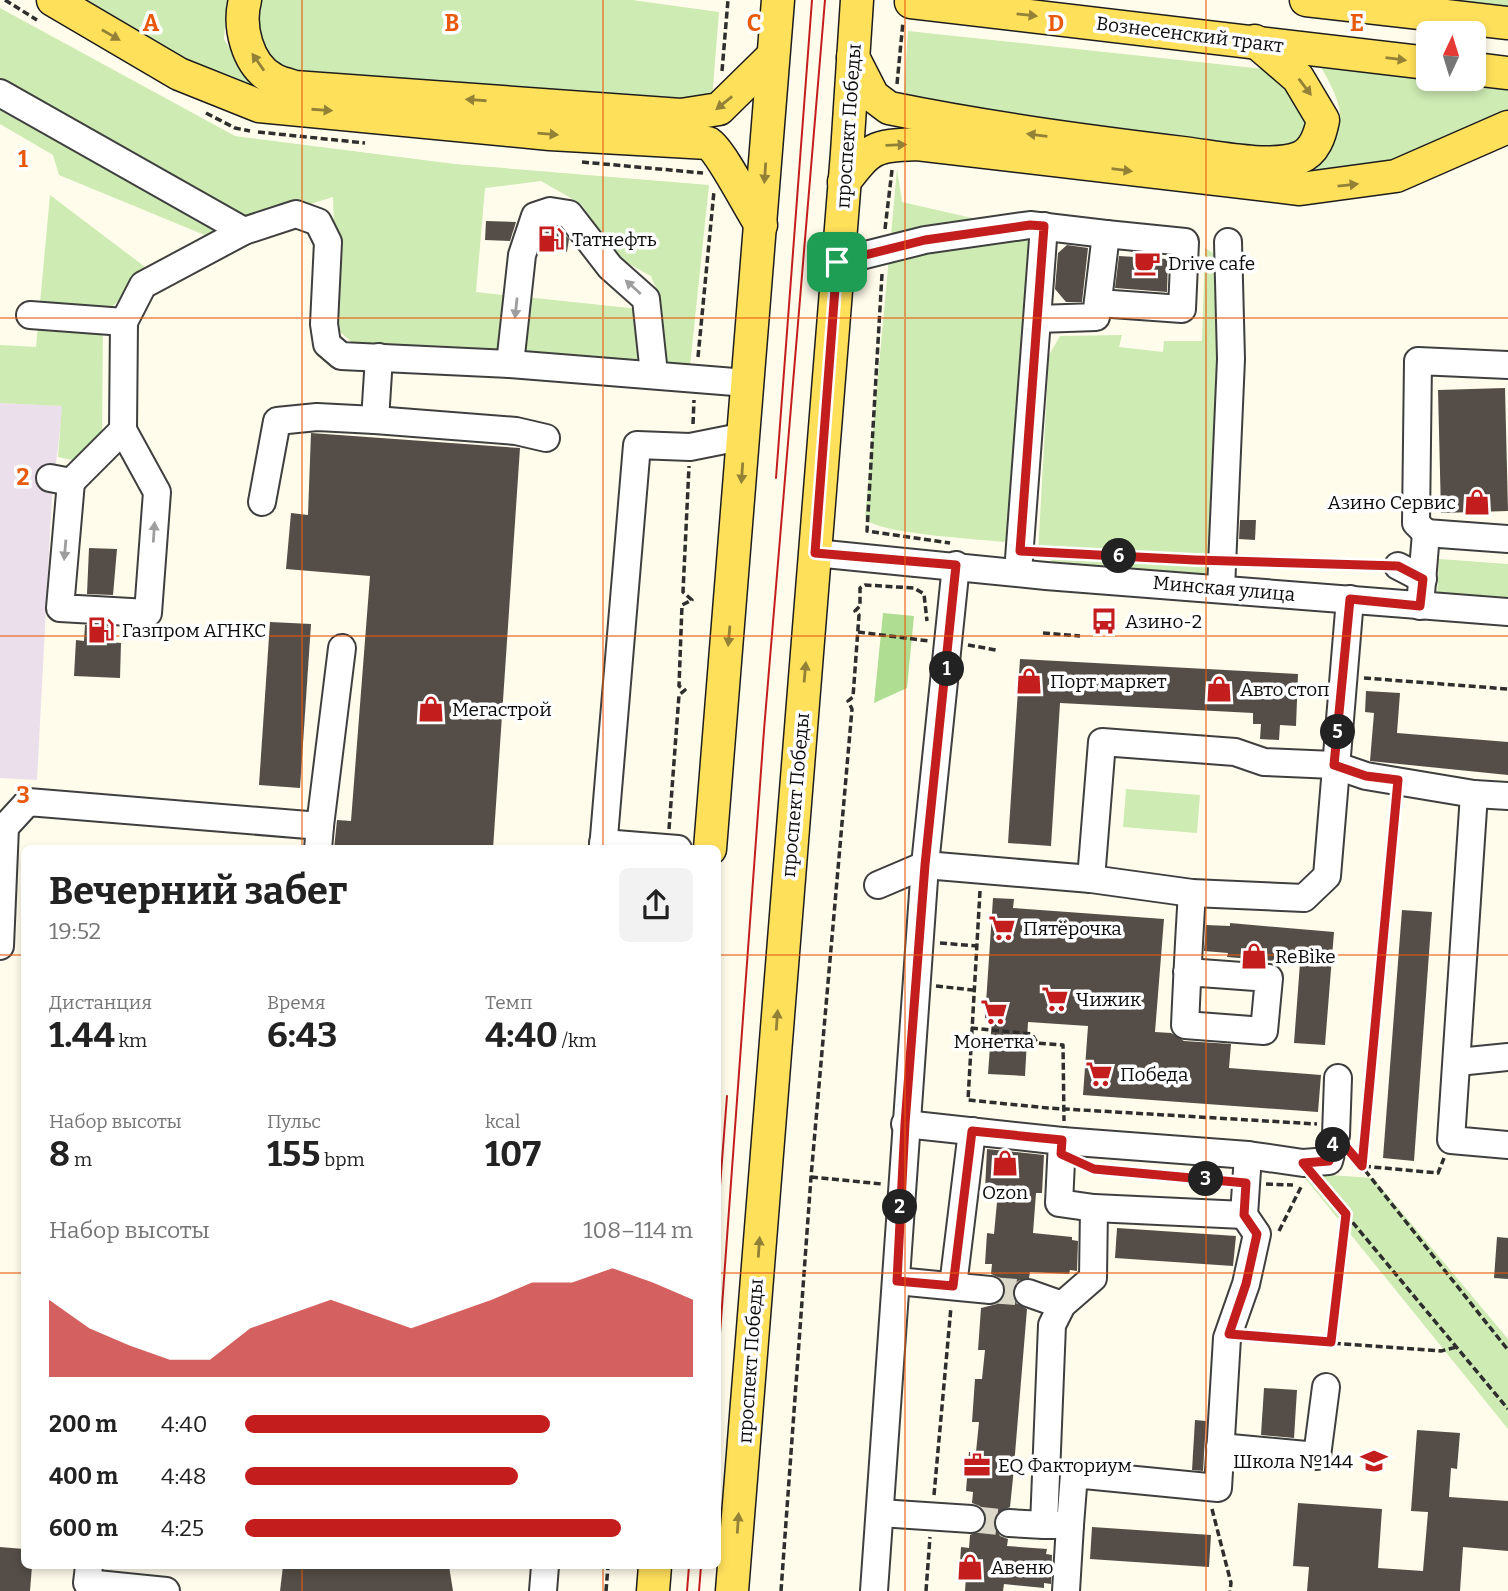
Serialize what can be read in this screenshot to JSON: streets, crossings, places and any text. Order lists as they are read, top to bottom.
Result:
{
  "streets": {
    "main road": ["Вознесенский тракт", "проспект Победы"],
    "street": ["Минская улица"]
  },
  "crossings": [
    ["проспект Победы", "Минская улица"]
  ],
  "places": {
    "fuel station": ["Татнефть", "Газпром АГНКС"],
    "cafe": ["Drive cafe"],
    "shop": [
      "Азино Сервис",
      "Порт маркет",
      "Авто стоп",
      "Мегастрой",
      "ReBike",
      "Ozon",
      "Авеню"
    ],
    "bus stop": ["Азино-2"],
    "supermarket": [
      "Пятёрочка",
      "Чижик",
      "Монетка",
      "Победа"
    ],
    "school or university": ["Школа №144"],
    "office": ["EQ Факториум"]
  },
  "north": "top",
  "page": {
    "pins": [
      "6",
      "1",
      "5",
      "4",
      "3",
      "2"
    ],
    "heading": ["Вечерний забег", "19:52"],
    "stats": [
      ["Дистанция", "1.44 km"],
      ["Время", "6:43"],
      ["Темп", "4:40 /km"],
      ["Набор высоты", "8 m"],
      ["Пульс", "155 bpm"],
      ["kcal", "107"]
    ],
    "chart": ["Набор высоты", "108–114 m"],
    "list": [
      {
        "name": "200 m",
        "note": "4:40"
      },
      {
        "name": "400 m",
        "note": "4:48"
      },
      {
        "name": "600 m",
        "note": "4:25"
      }
    ]
  },
  "grid": {
    "columns": [
      "A",
      "B",
      "C",
      "D",
      "E"
    ],
    "rows": ["1", "2", "3"]
  }
}
